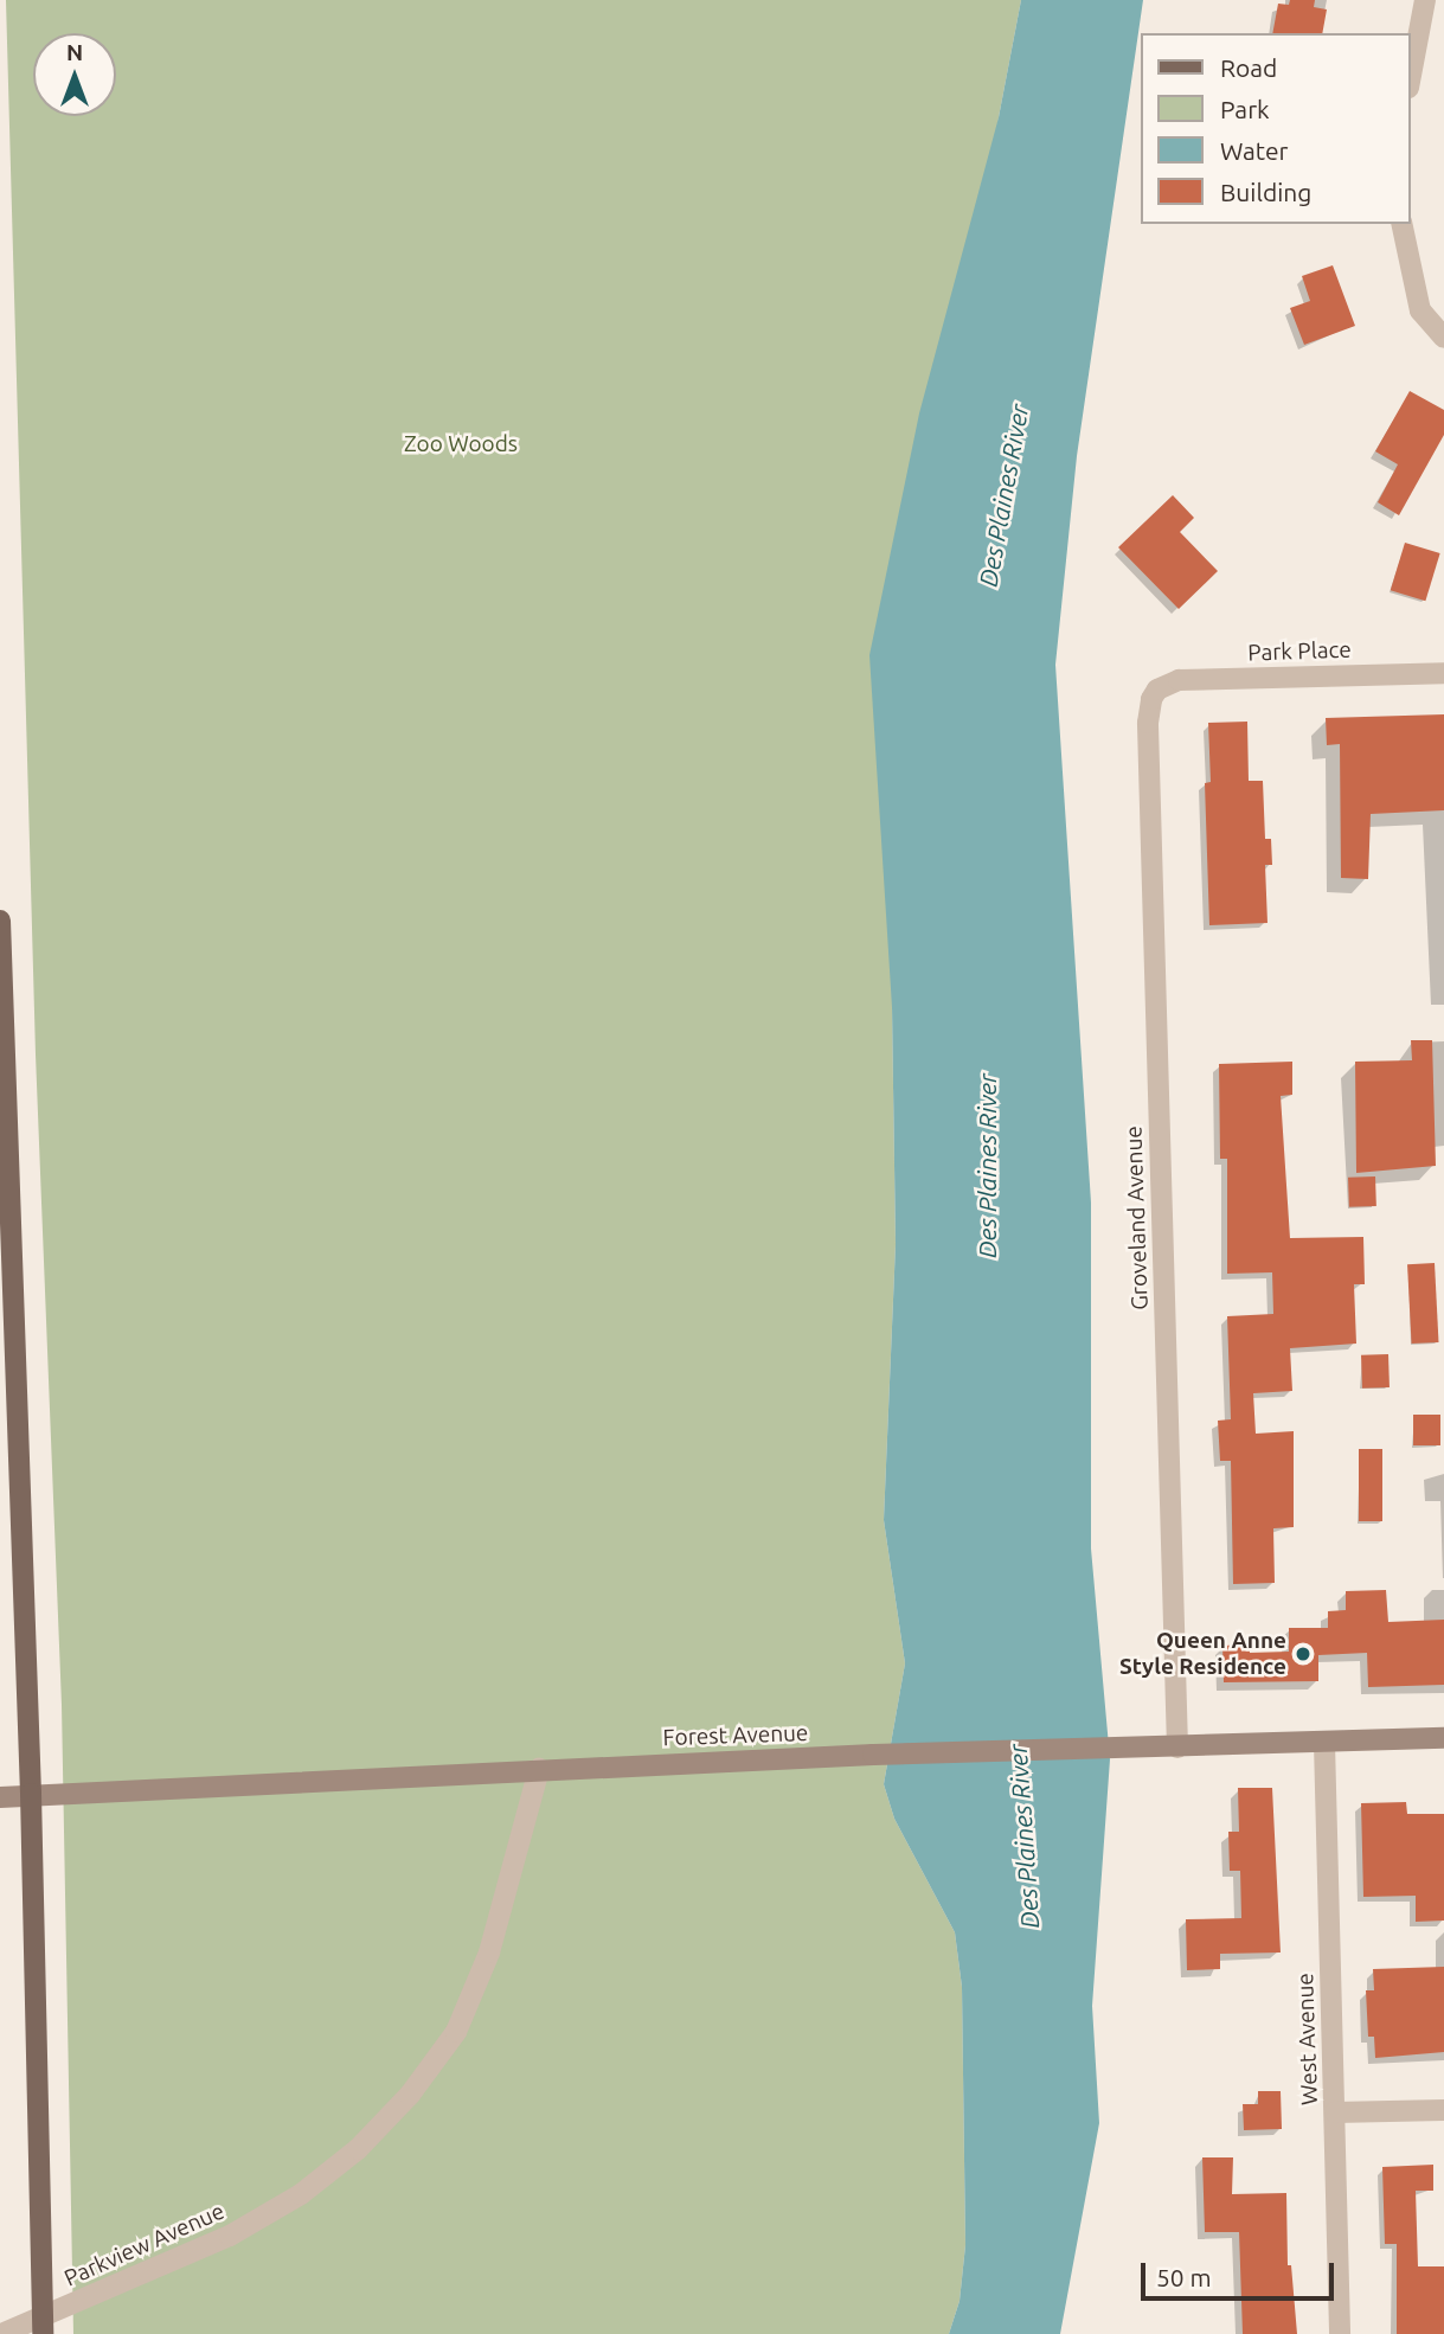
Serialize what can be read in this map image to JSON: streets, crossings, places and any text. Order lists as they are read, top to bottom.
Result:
{
  "streets": {
    "street": [
      "Park Place",
      "Groveland Avenue",
      "Forest Avenue",
      "West Avenue",
      "Parkview Avenue"
    ]
  },
  "crossings": [
    ["Park Place", "Groveland Avenue"],
    ["Groveland Avenue", "Forest Avenue"],
    ["Forest Avenue", "West Avenue"],
    ["Forest Avenue", "Parkview Avenue"]
  ],
  "water": ["Des Plaines River"],
  "parks": ["Zoo Woods"],
  "places": ["Queen Anne Style Residence"],
  "legend": [
    "Road",
    "Park",
    "Water",
    "Building"
  ],
  "scale_bar": "50 m",
  "north": "top"
}
